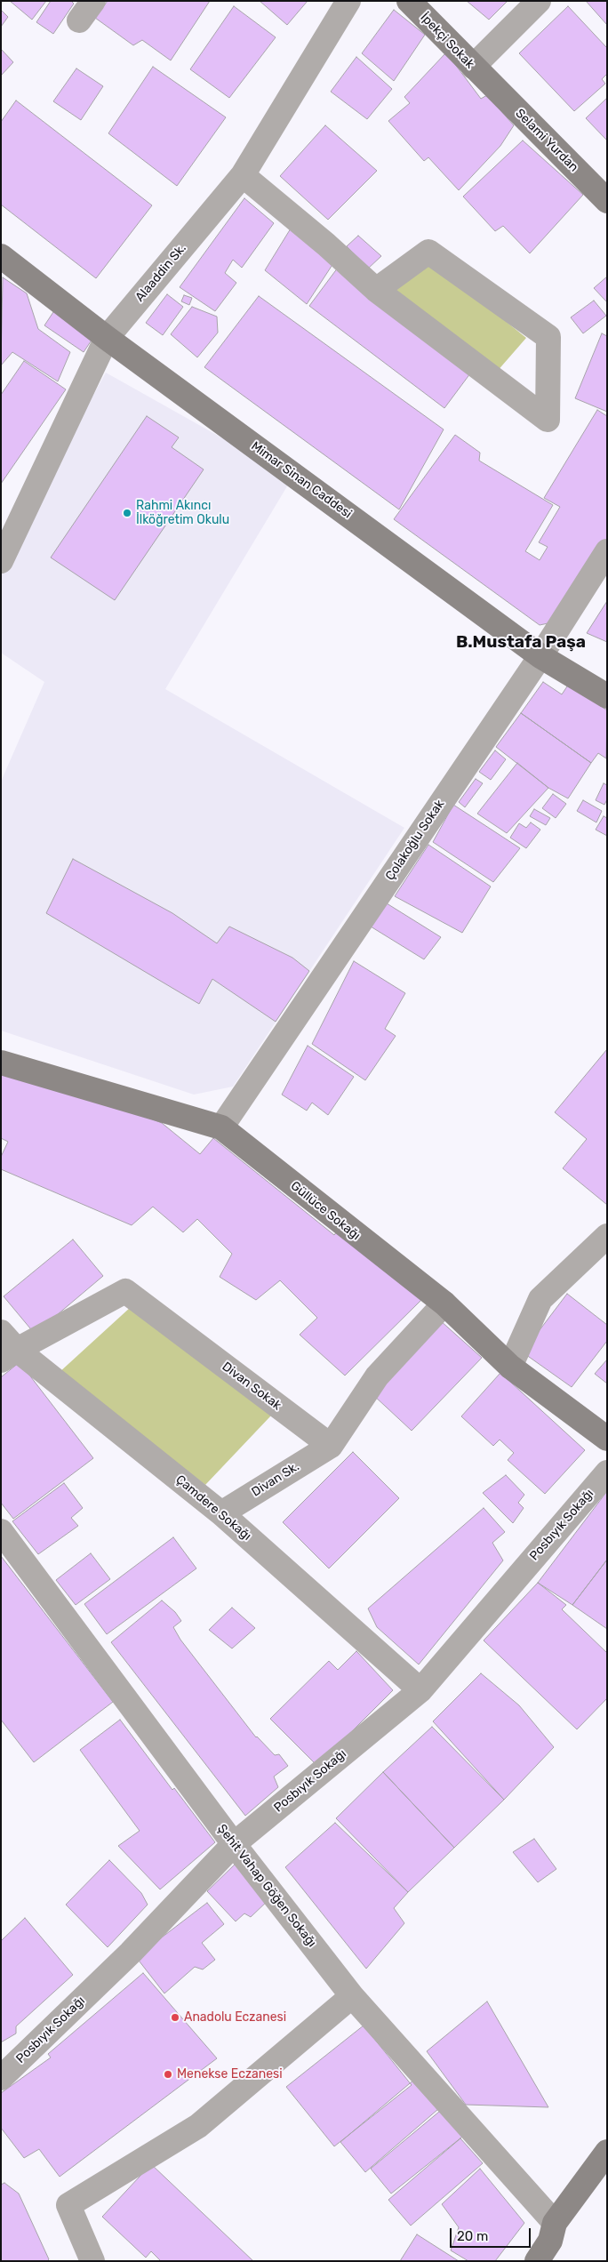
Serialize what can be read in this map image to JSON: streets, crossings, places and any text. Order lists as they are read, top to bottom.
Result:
{
  "streets": {
    "street": [
      "İpekçi Sokak",
      "Selami Yurdan",
      "Alaaddin Sk.",
      "Mimar Sinan Caddesi",
      "Çolakoğlu Sokak",
      "Güllüce Sokağı",
      "Divan Sokak",
      "Divan Sk.",
      "Çamdere Sokağı",
      "Posbıyık Sokağı",
      "Şehit Vahap Göğen Sokağı"
    ]
  },
  "crossings": [
    ["İpekçi Sokak", "Selami Yurdan"],
    ["Alaaddin Sk.", "Mimar Sinan Caddesi"],
    ["Mimar Sinan Caddesi", "Çolakoğlu Sokak"],
    ["Çolakoğlu Sokak", "Güllüce Sokağı"],
    ["Divan Sokak", "Divan Sk."],
    ["Divan Sokak", "Çamdere Sokağı"],
    ["Divan Sk.", "Çamdere Sokağı"],
    ["Çamdere Sokağı", "Posbıyık Sokağı"],
    ["Posbıyık Sokağı", "Şehit Vahap Göğen Sokağı"]
  ],
  "districts": ["B.Mustafa Paşa"],
  "places": ["Rahmi Akıncı İlköğretim Okulu", "Anadolu Eczanesi", "Menekse Eczanesi"],
  "scale_bar": "20 m"
}
